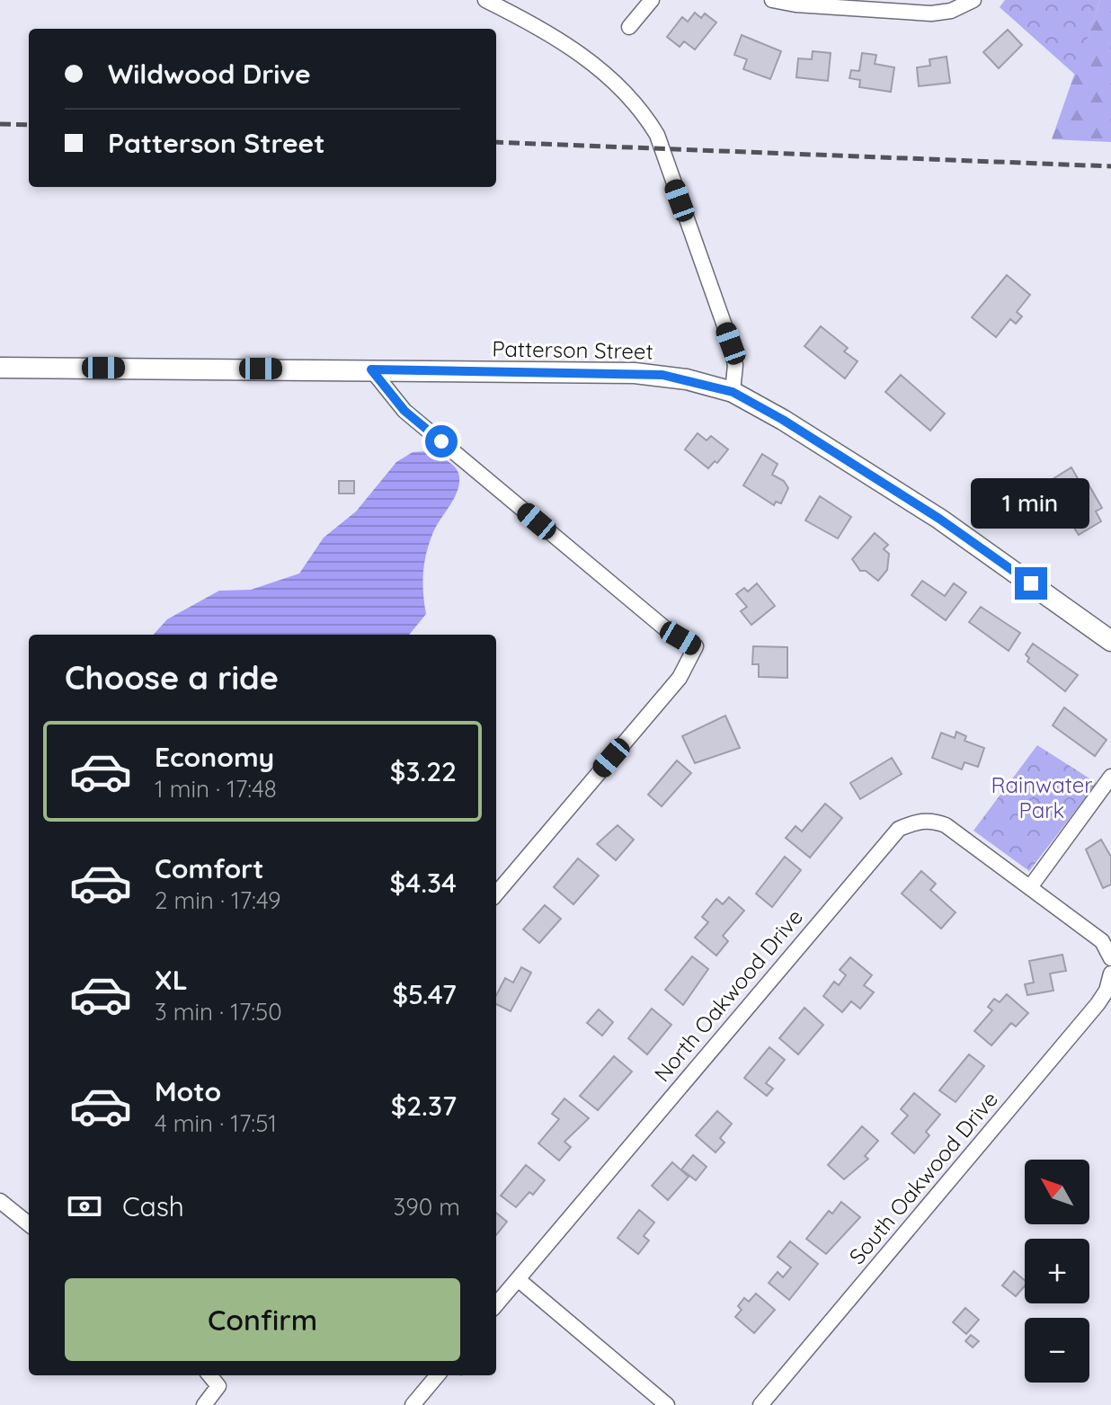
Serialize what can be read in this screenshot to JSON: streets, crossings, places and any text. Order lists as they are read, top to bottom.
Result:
{
  "streets": {
    "street": ["Patterson Street", "North Oakwood Drive", "South Oakwood Drive"]
  },
  "parks": ["Rainwater Park"],
  "north": "top left",
  "page": {
    "banner": ["Wildwood Drive", "Patterson Street"],
    "bubble": "1 min",
    "heading": "Choose a ride",
    "list": [
      {
        "name": "Economy",
        "note": "1 min · 17:48",
        "value": "$3.22"
      },
      {
        "name": "Comfort",
        "note": "2 min · 17:49",
        "value": "$4.34"
      },
      {
        "name": "XL",
        "note": "3 min · 17:50",
        "value": "$5.47"
      },
      {
        "name": "Moto",
        "note": "4 min · 17:51",
        "value": "$2.37"
      }
    ],
    "map_buttons": ["+", "−"],
    "pay": ["Cash", "390 m"],
    "buttons": "Confirm"
  }
}
